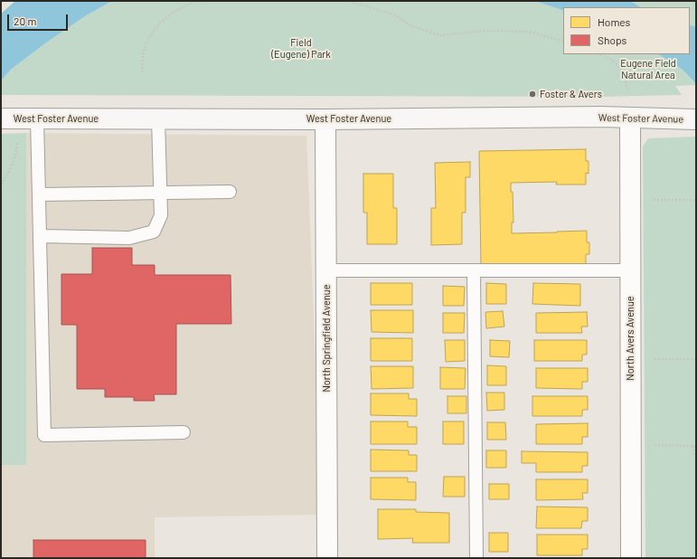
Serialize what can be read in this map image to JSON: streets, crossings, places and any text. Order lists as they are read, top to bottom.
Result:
{
  "streets": {
    "main road": ["West Foster Avenue"],
    "street": ["North Springfield Avenue", "North Avers Avenue"]
  },
  "crossings": [
    ["West Foster Avenue", "North Springfield Avenue"],
    ["West Foster Avenue", "North Avers Avenue"]
  ],
  "parks": ["Field (Eugene) Park", "Eugene Field Natural Area"],
  "places": ["Foster & Avers"],
  "legend": ["Homes", "Shops"],
  "scale_bar": "20 m"
}
